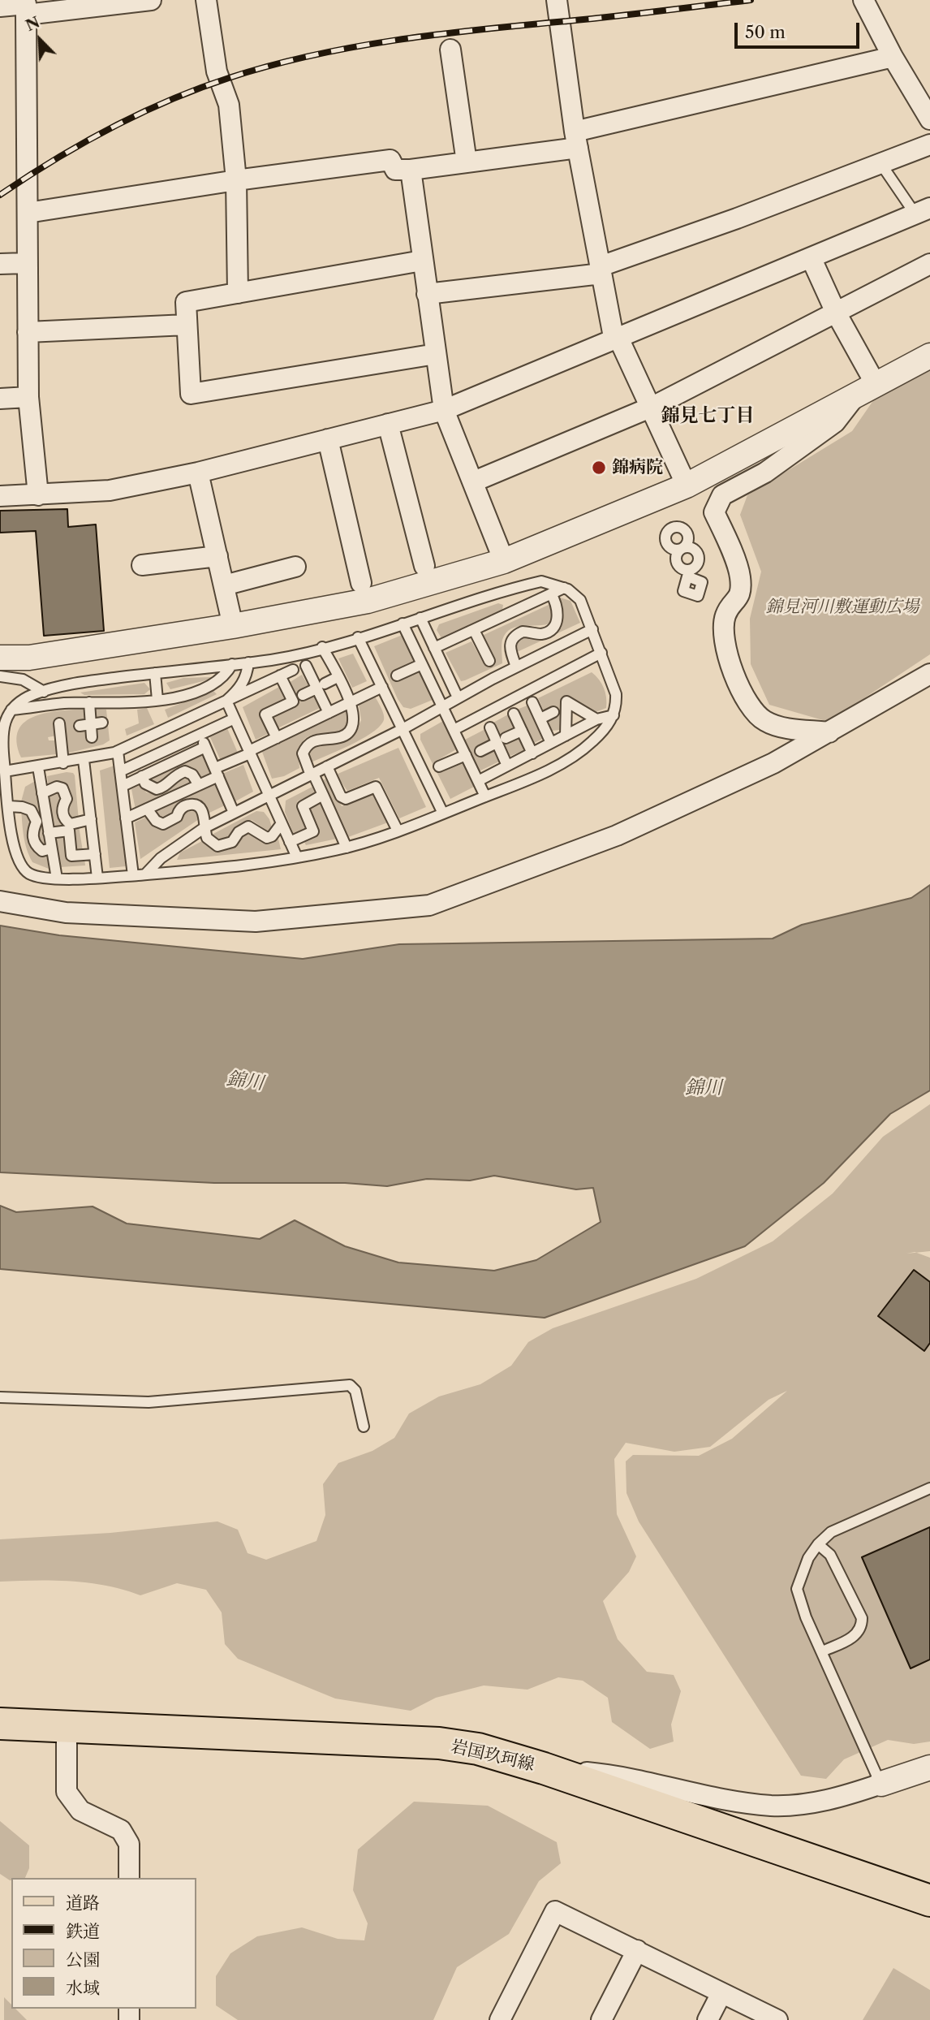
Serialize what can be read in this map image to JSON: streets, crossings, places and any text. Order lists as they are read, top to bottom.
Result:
{
  "streets": {
    "main road": ["岩国玖珂線"]
  },
  "districts": ["錦見七丁目"],
  "water": ["錦川"],
  "parks": ["錦見河川敷運動広場"],
  "places": ["錦病院"],
  "legend": [
    "道路",
    "鉄道",
    "公園",
    "水域"
  ],
  "scale_bar": "50 m",
  "north": "top left"
}
